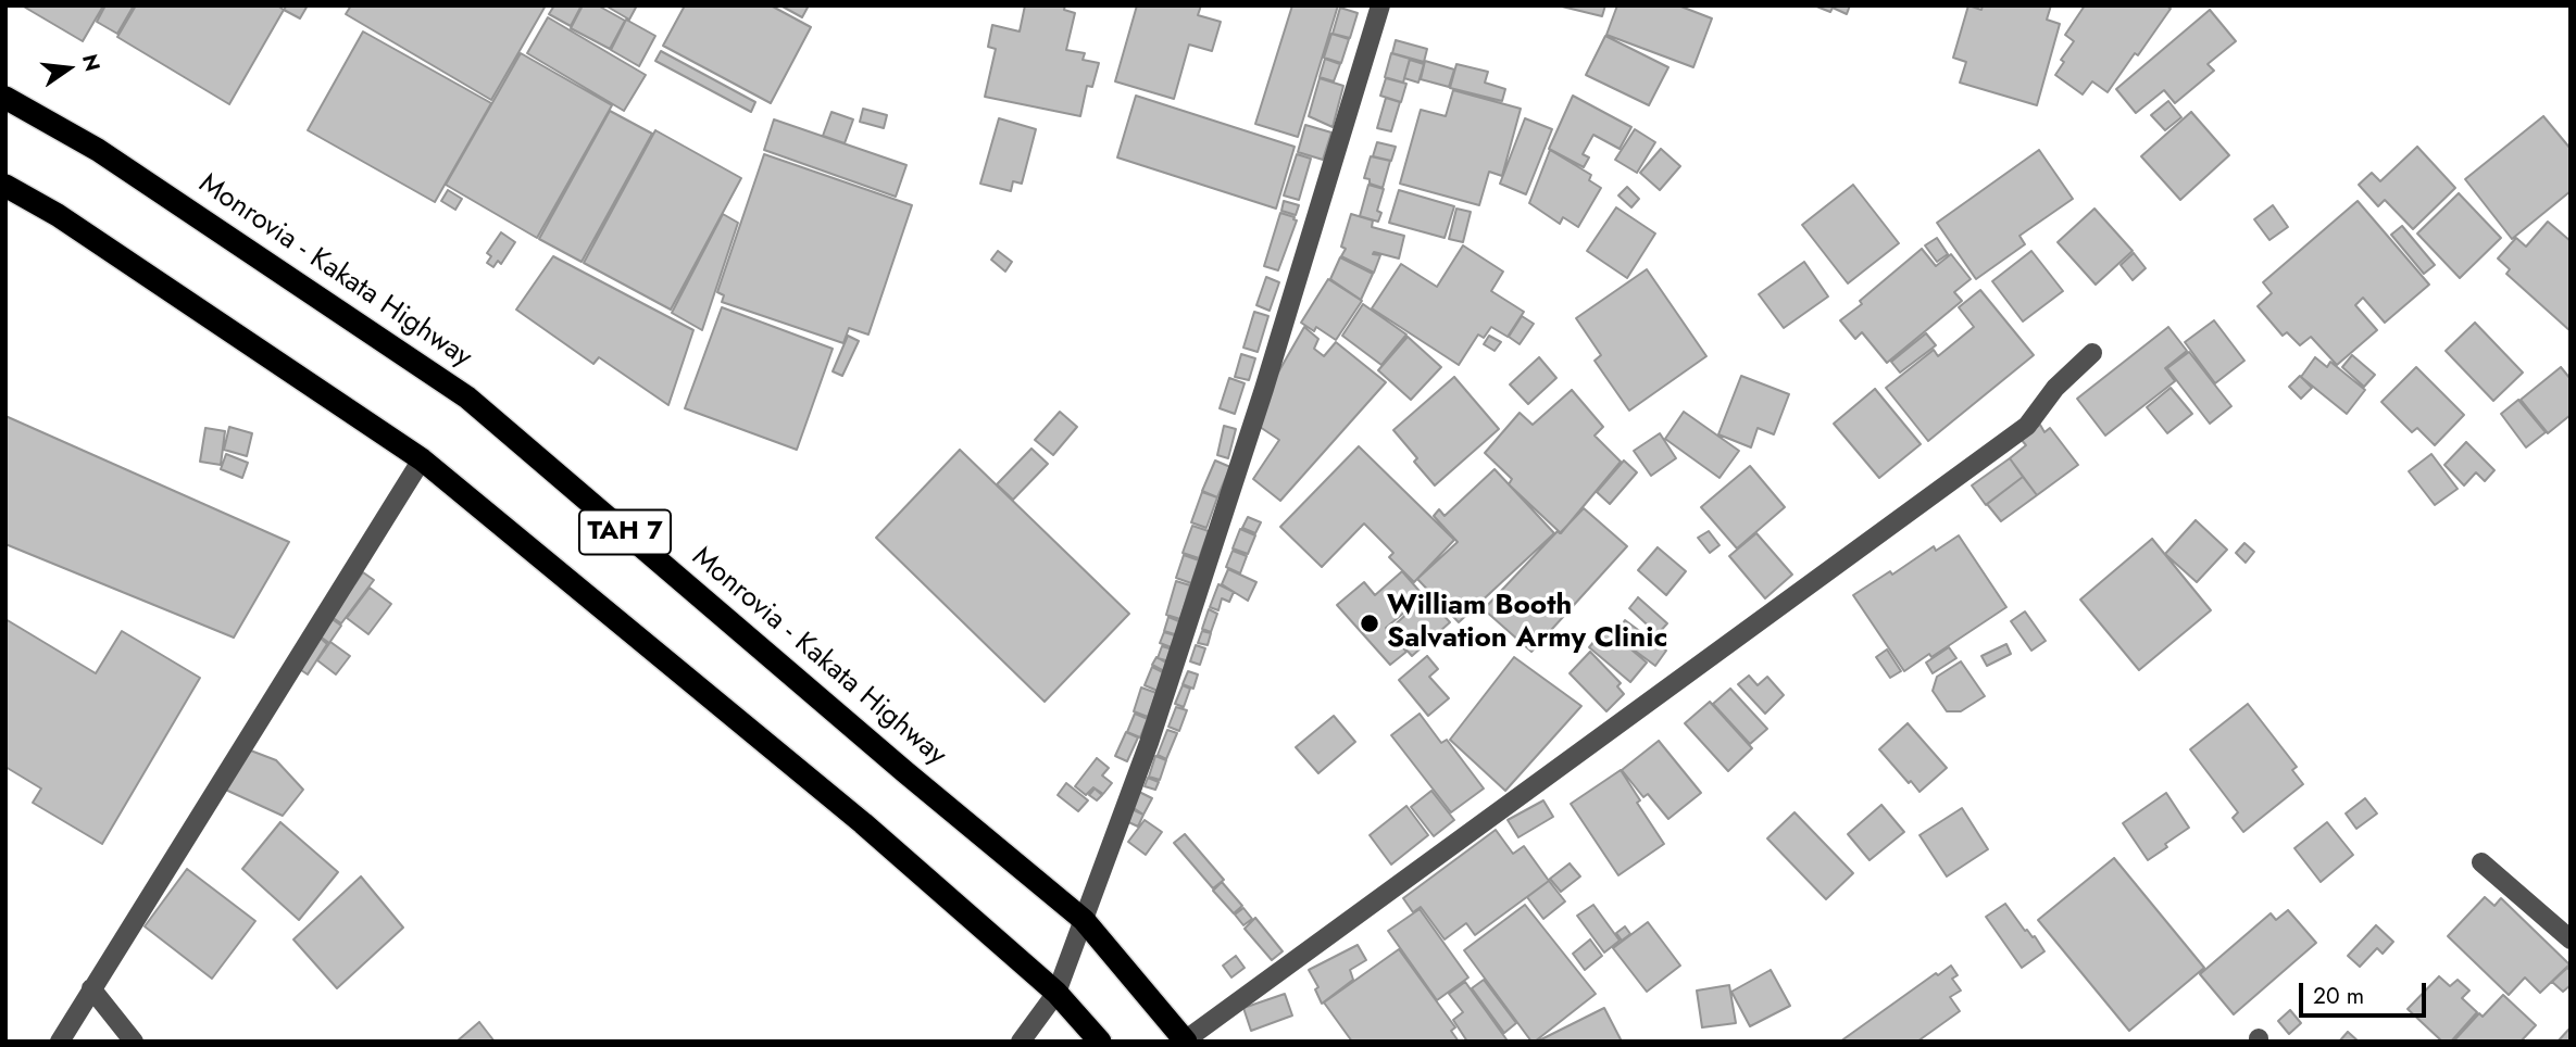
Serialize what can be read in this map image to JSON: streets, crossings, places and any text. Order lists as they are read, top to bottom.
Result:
{
  "streets": {
    "highway": ["Monrovia - Kakata Highway", "TAH 7"]
  },
  "places": ["William Booth Salvation Army Clinic"],
  "scale_bar": "20 m",
  "north": "right"
}
